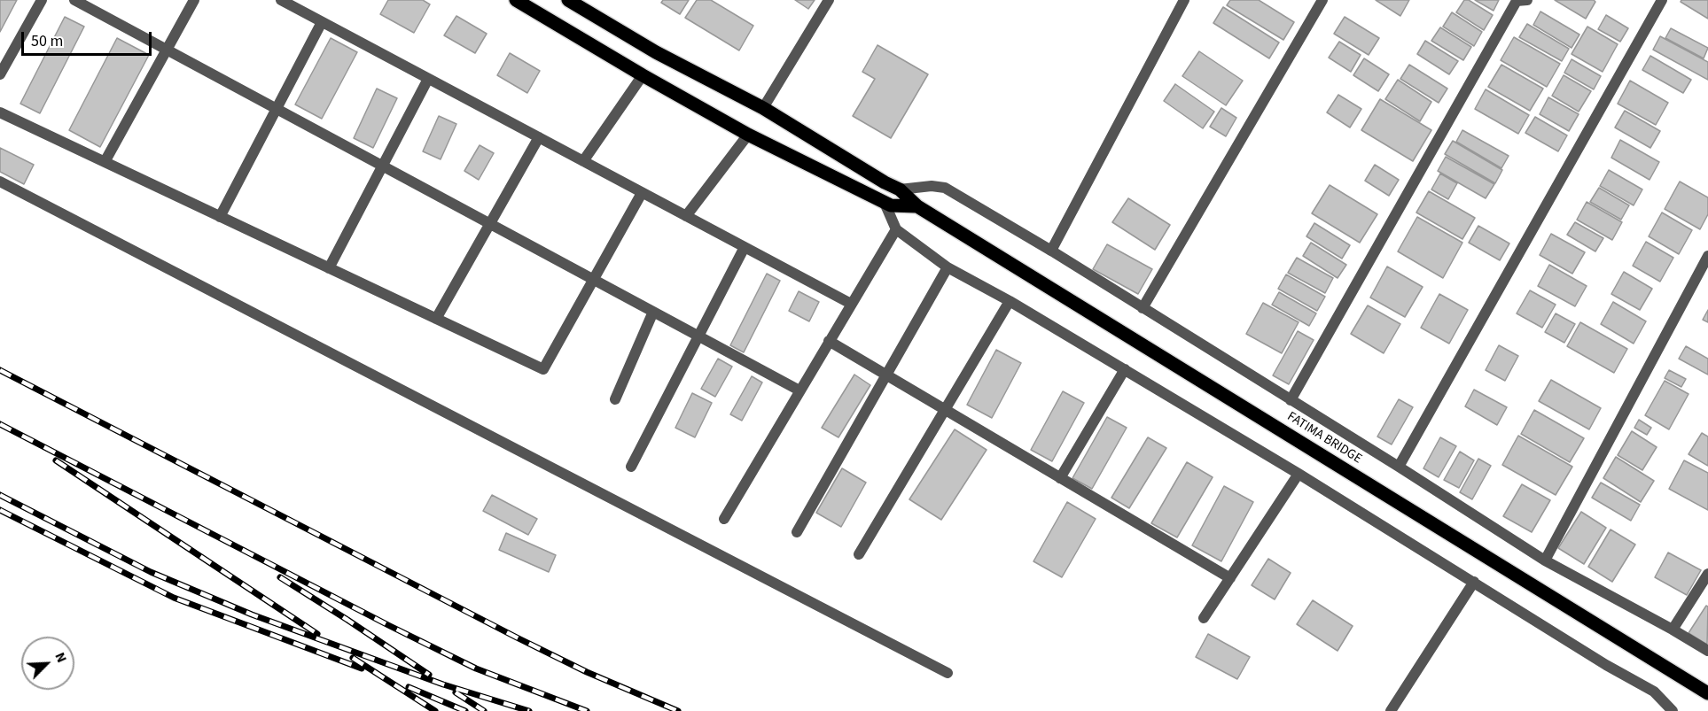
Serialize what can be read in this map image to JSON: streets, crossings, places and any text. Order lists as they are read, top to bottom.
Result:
{
  "streets": {
    "main road": ["FATIMA BRIDGE"]
  },
  "scale_bar": "50 m",
  "north": "top right"
}
